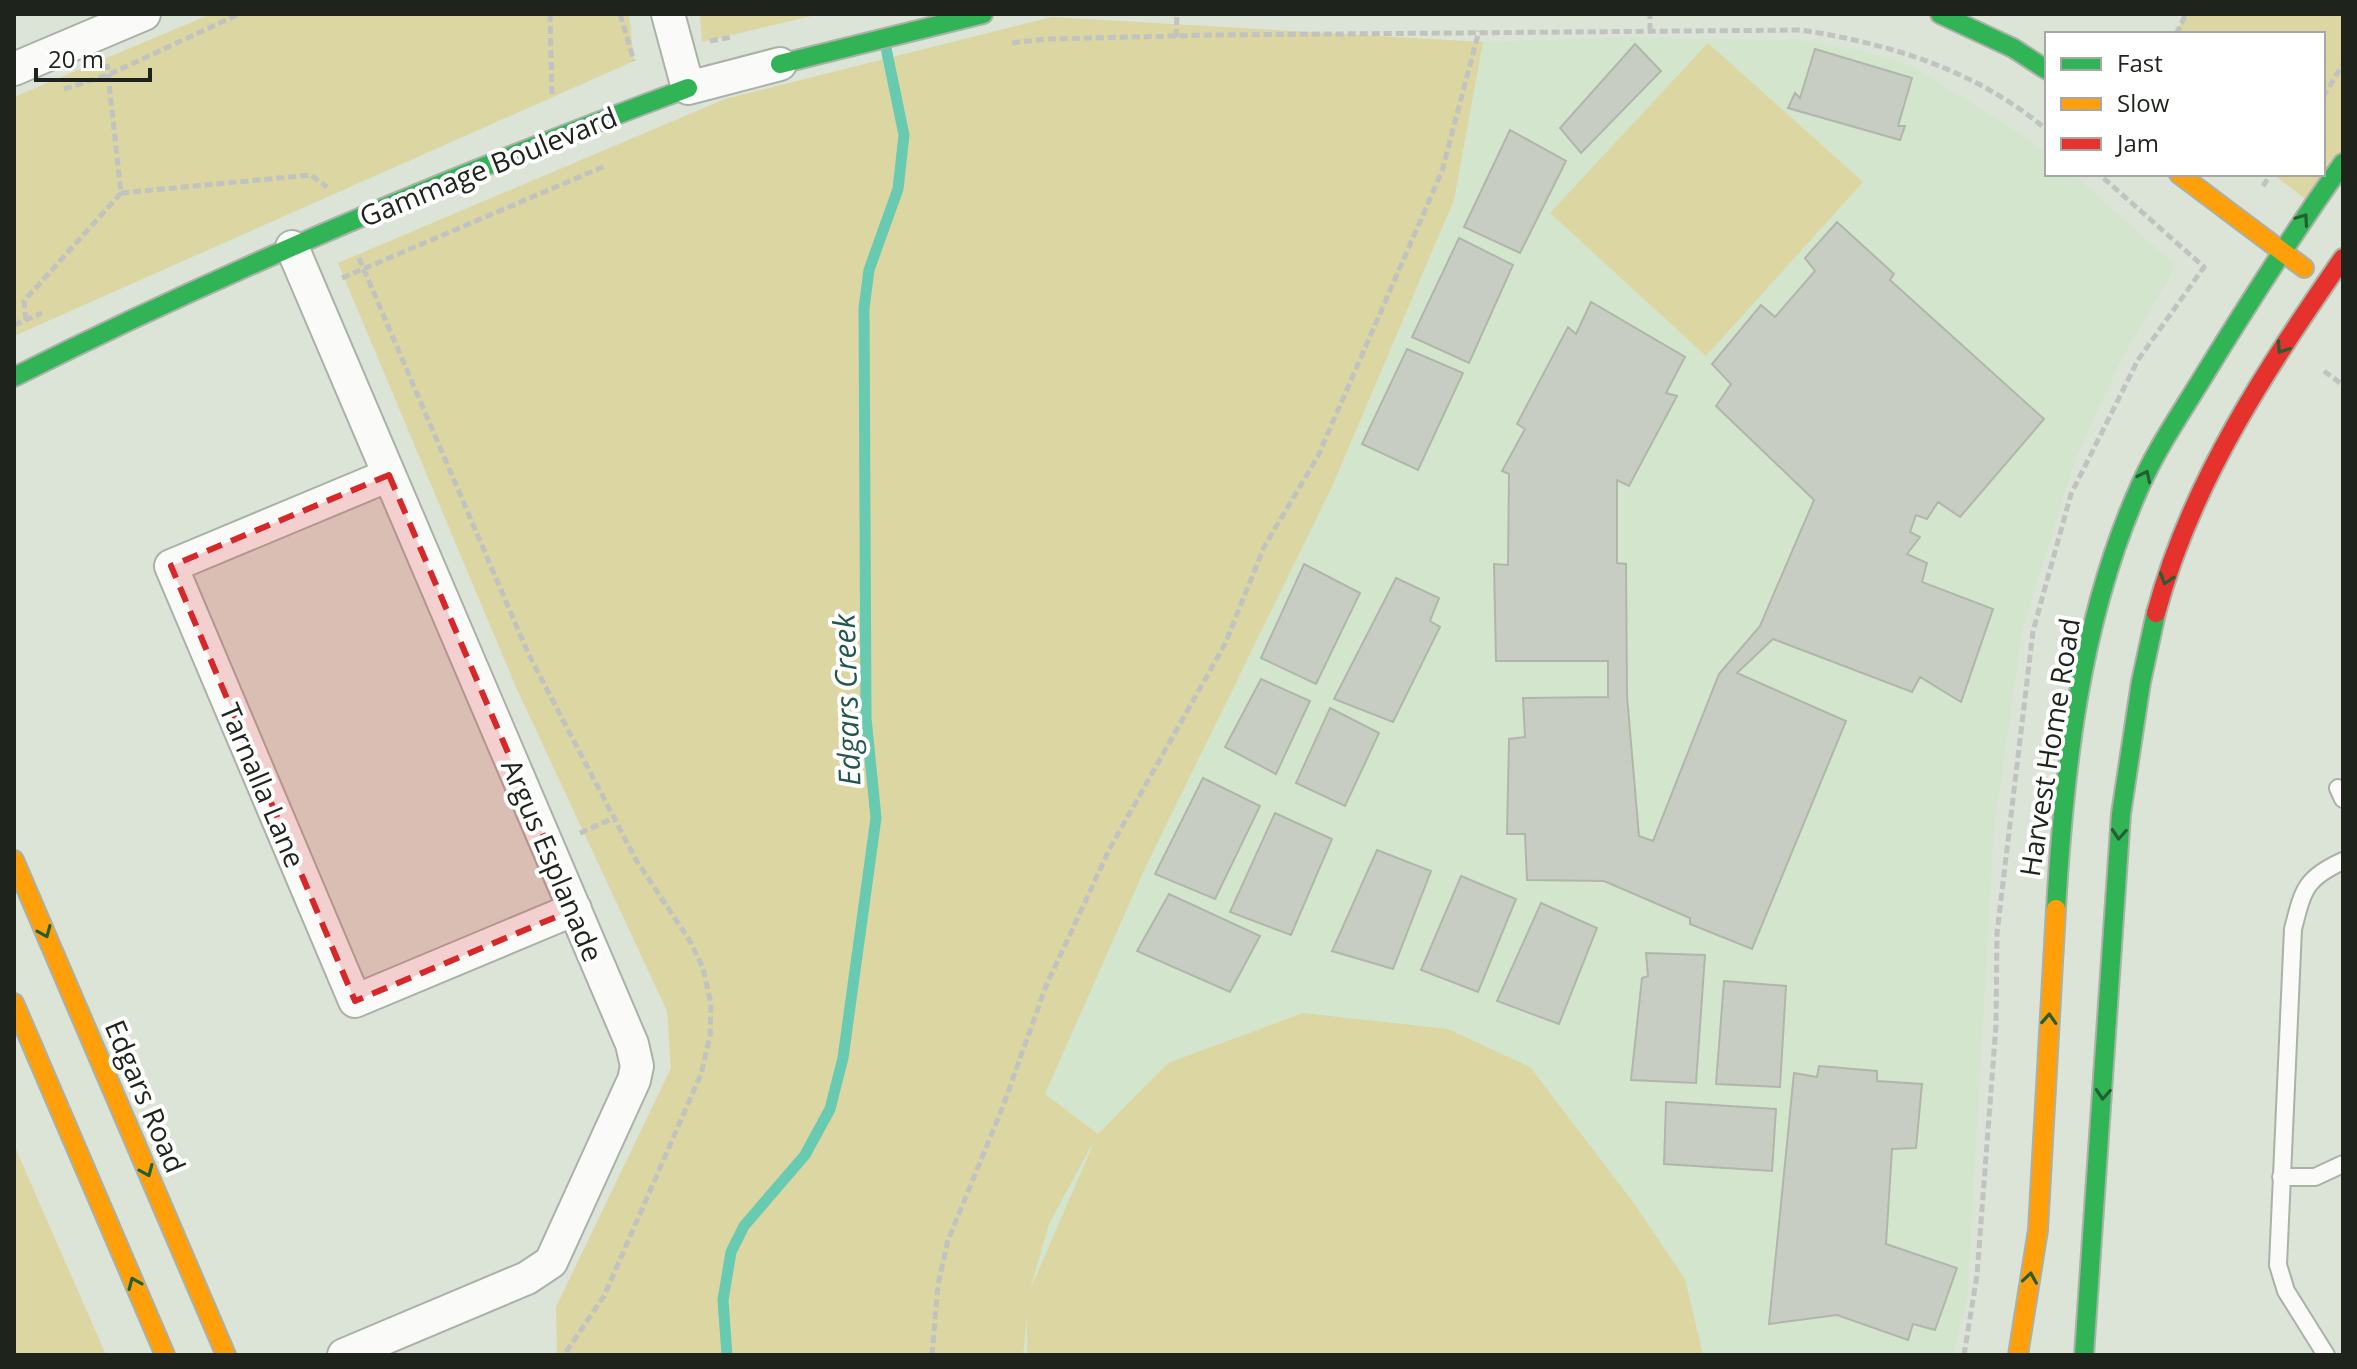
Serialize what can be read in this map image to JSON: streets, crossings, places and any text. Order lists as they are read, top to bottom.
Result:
{
  "streets": {
    "street": [
      "Gammage Boulevard",
      "Harvest Home Road",
      "Tarnalla Lane",
      "Argus Esplanade",
      "Edgars Road"
    ]
  },
  "crossings": [
    ["Gammage Boulevard", "Argus Esplanade"],
    ["Tarnalla Lane", "Argus Esplanade"]
  ],
  "water": ["Edgars Creek"],
  "legend": ["Fast", "Slow", "Jam"],
  "scale_bar": "20 m"
}
